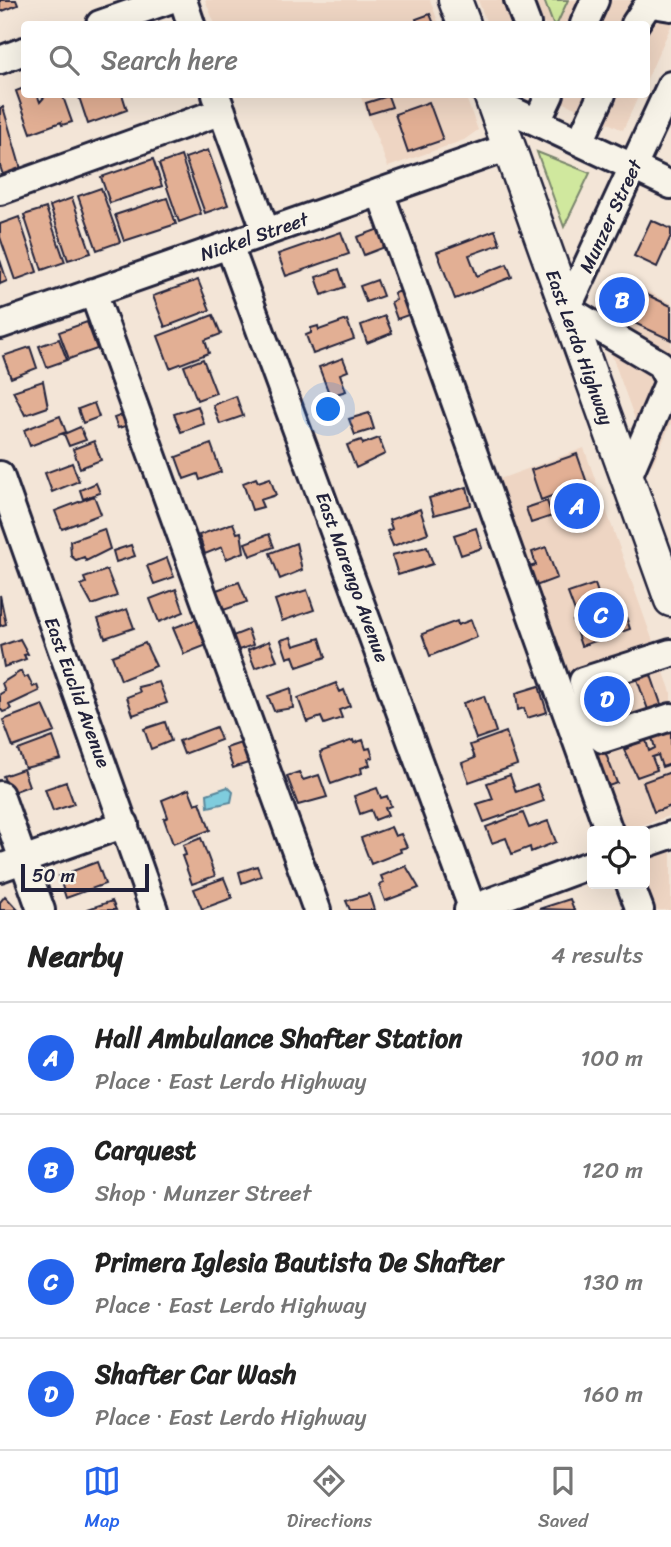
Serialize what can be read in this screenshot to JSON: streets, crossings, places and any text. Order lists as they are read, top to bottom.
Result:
{
  "streets": {
    "main road": ["East Lerdo Highway"],
    "street": [
      "Munzer Street",
      "Nickel Street",
      "East Marengo Avenue",
      "East Euclid Avenue"
    ]
  },
  "crossings": [
    ["Munzer Street", "East Lerdo Highway"],
    ["Nickel Street", "East Lerdo Highway"],
    ["Nickel Street", "East Marengo Avenue"]
  ],
  "scale_bar": "50 m",
  "page": {
    "search": "Search here",
    "pins": [
      "B",
      "A",
      "C",
      "D"
    ],
    "scale": "50 m",
    "heading": ["Nearby", "4 results"],
    "list": [
      {
        "mark": "A",
        "name": "Hall Ambulance Shafter Station",
        "note": "Place · East Lerdo Highway",
        "value": "100 m"
      },
      {
        "mark": "B",
        "name": "Carquest",
        "note": "Shop · Munzer Street",
        "value": "120 m"
      },
      {
        "mark": "C",
        "name": "Primera Iglesia Bautista De Shafter",
        "note": "Place · East Lerdo Highway",
        "value": "130 m"
      },
      {
        "mark": "D",
        "name": "Shafter Car Wash",
        "note": "Place · East Lerdo Highway",
        "value": "160 m"
      }
    ],
    "nav": ["Map", "Directions", "Saved"]
  }
}
